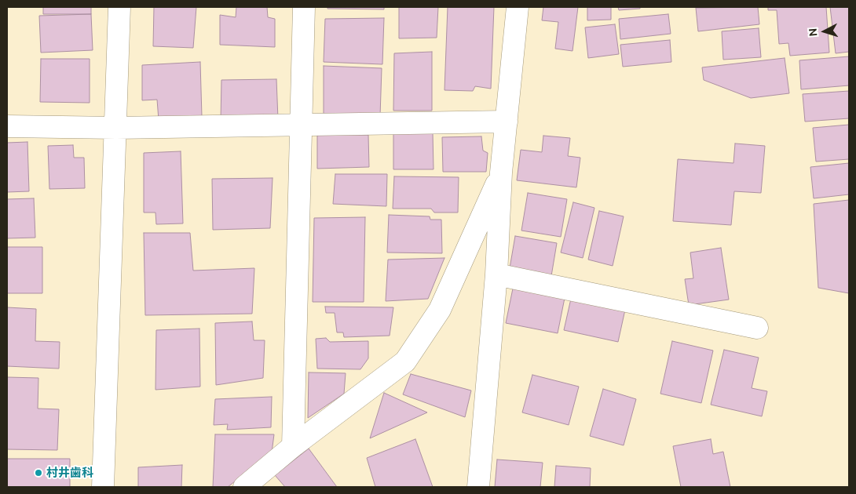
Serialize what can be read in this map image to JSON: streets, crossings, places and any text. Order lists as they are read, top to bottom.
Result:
{
  "places": ["村井歯科"],
  "north": "left"
}
